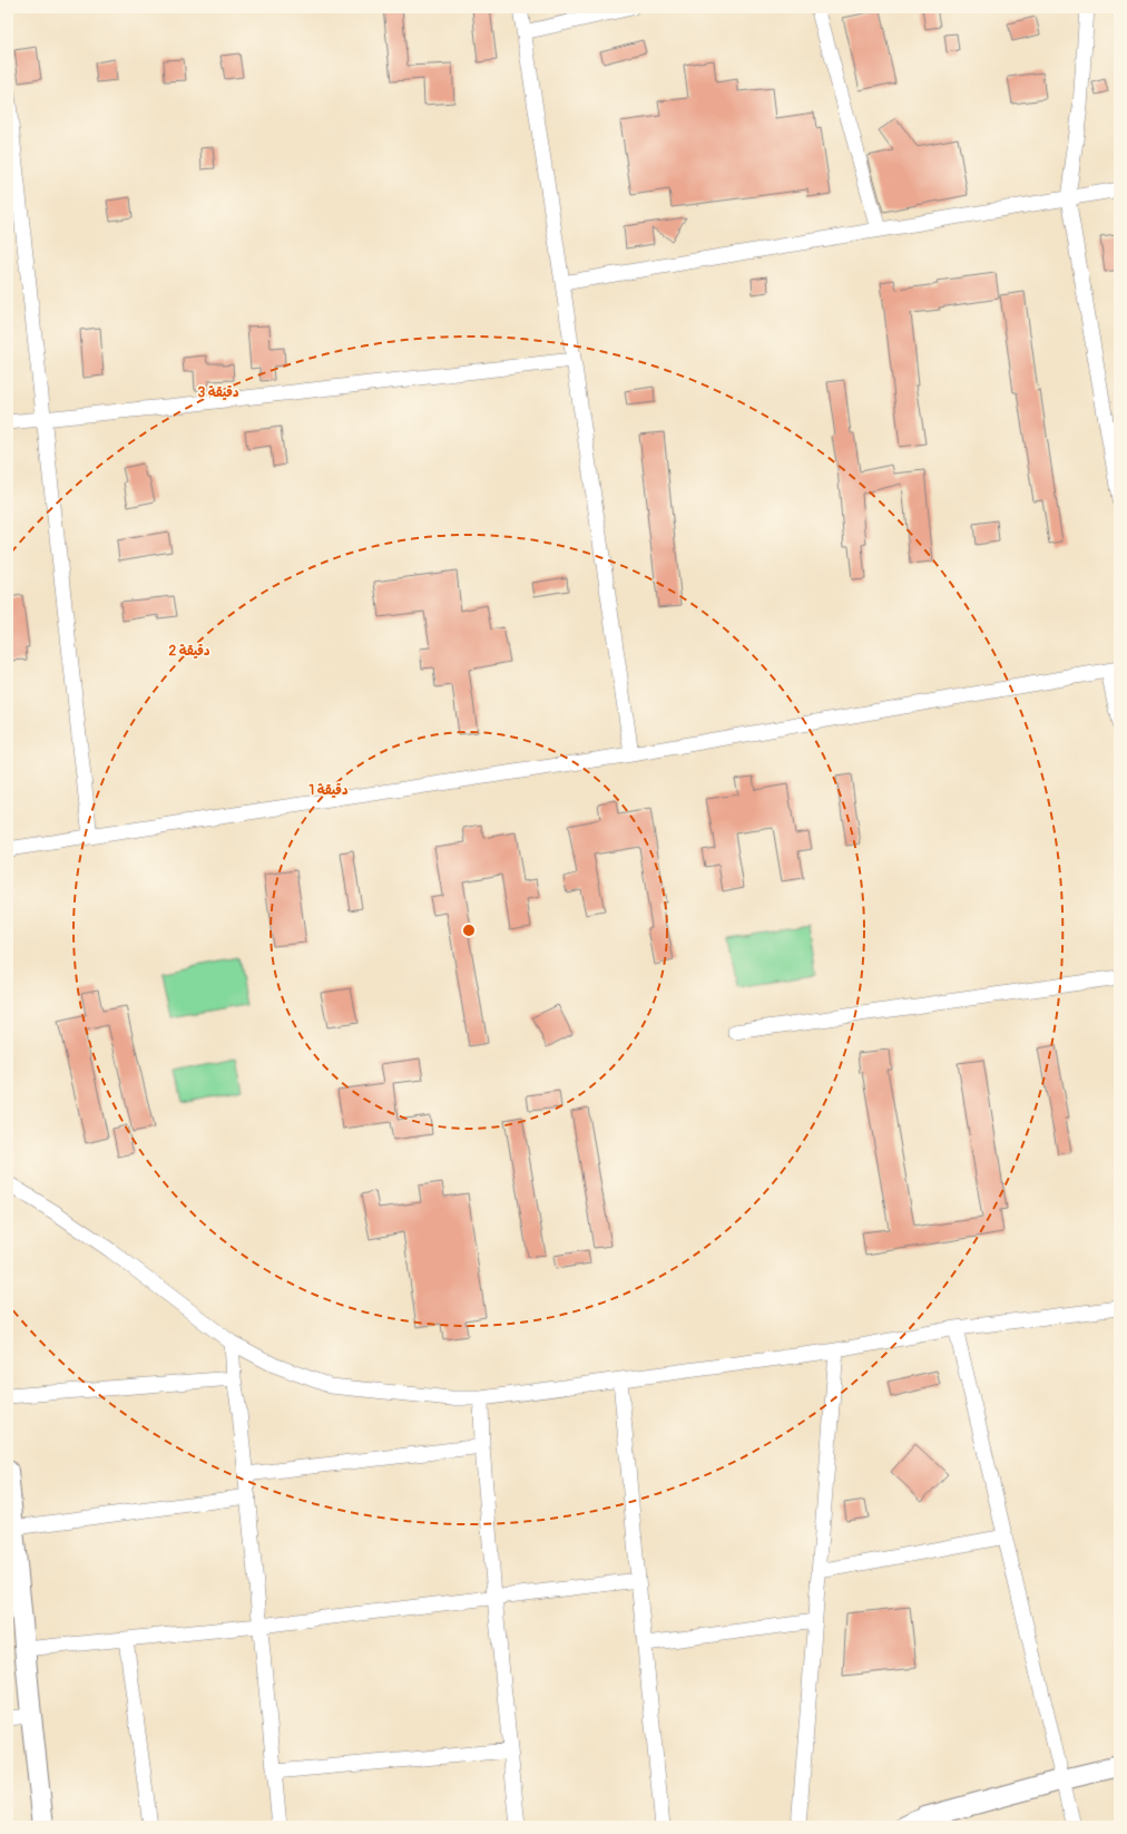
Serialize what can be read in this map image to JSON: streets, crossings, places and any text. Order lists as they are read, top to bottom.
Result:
{
  "rings": ["3 دقيقة", "2 دقيقة", "1 دقيقة"]
}
